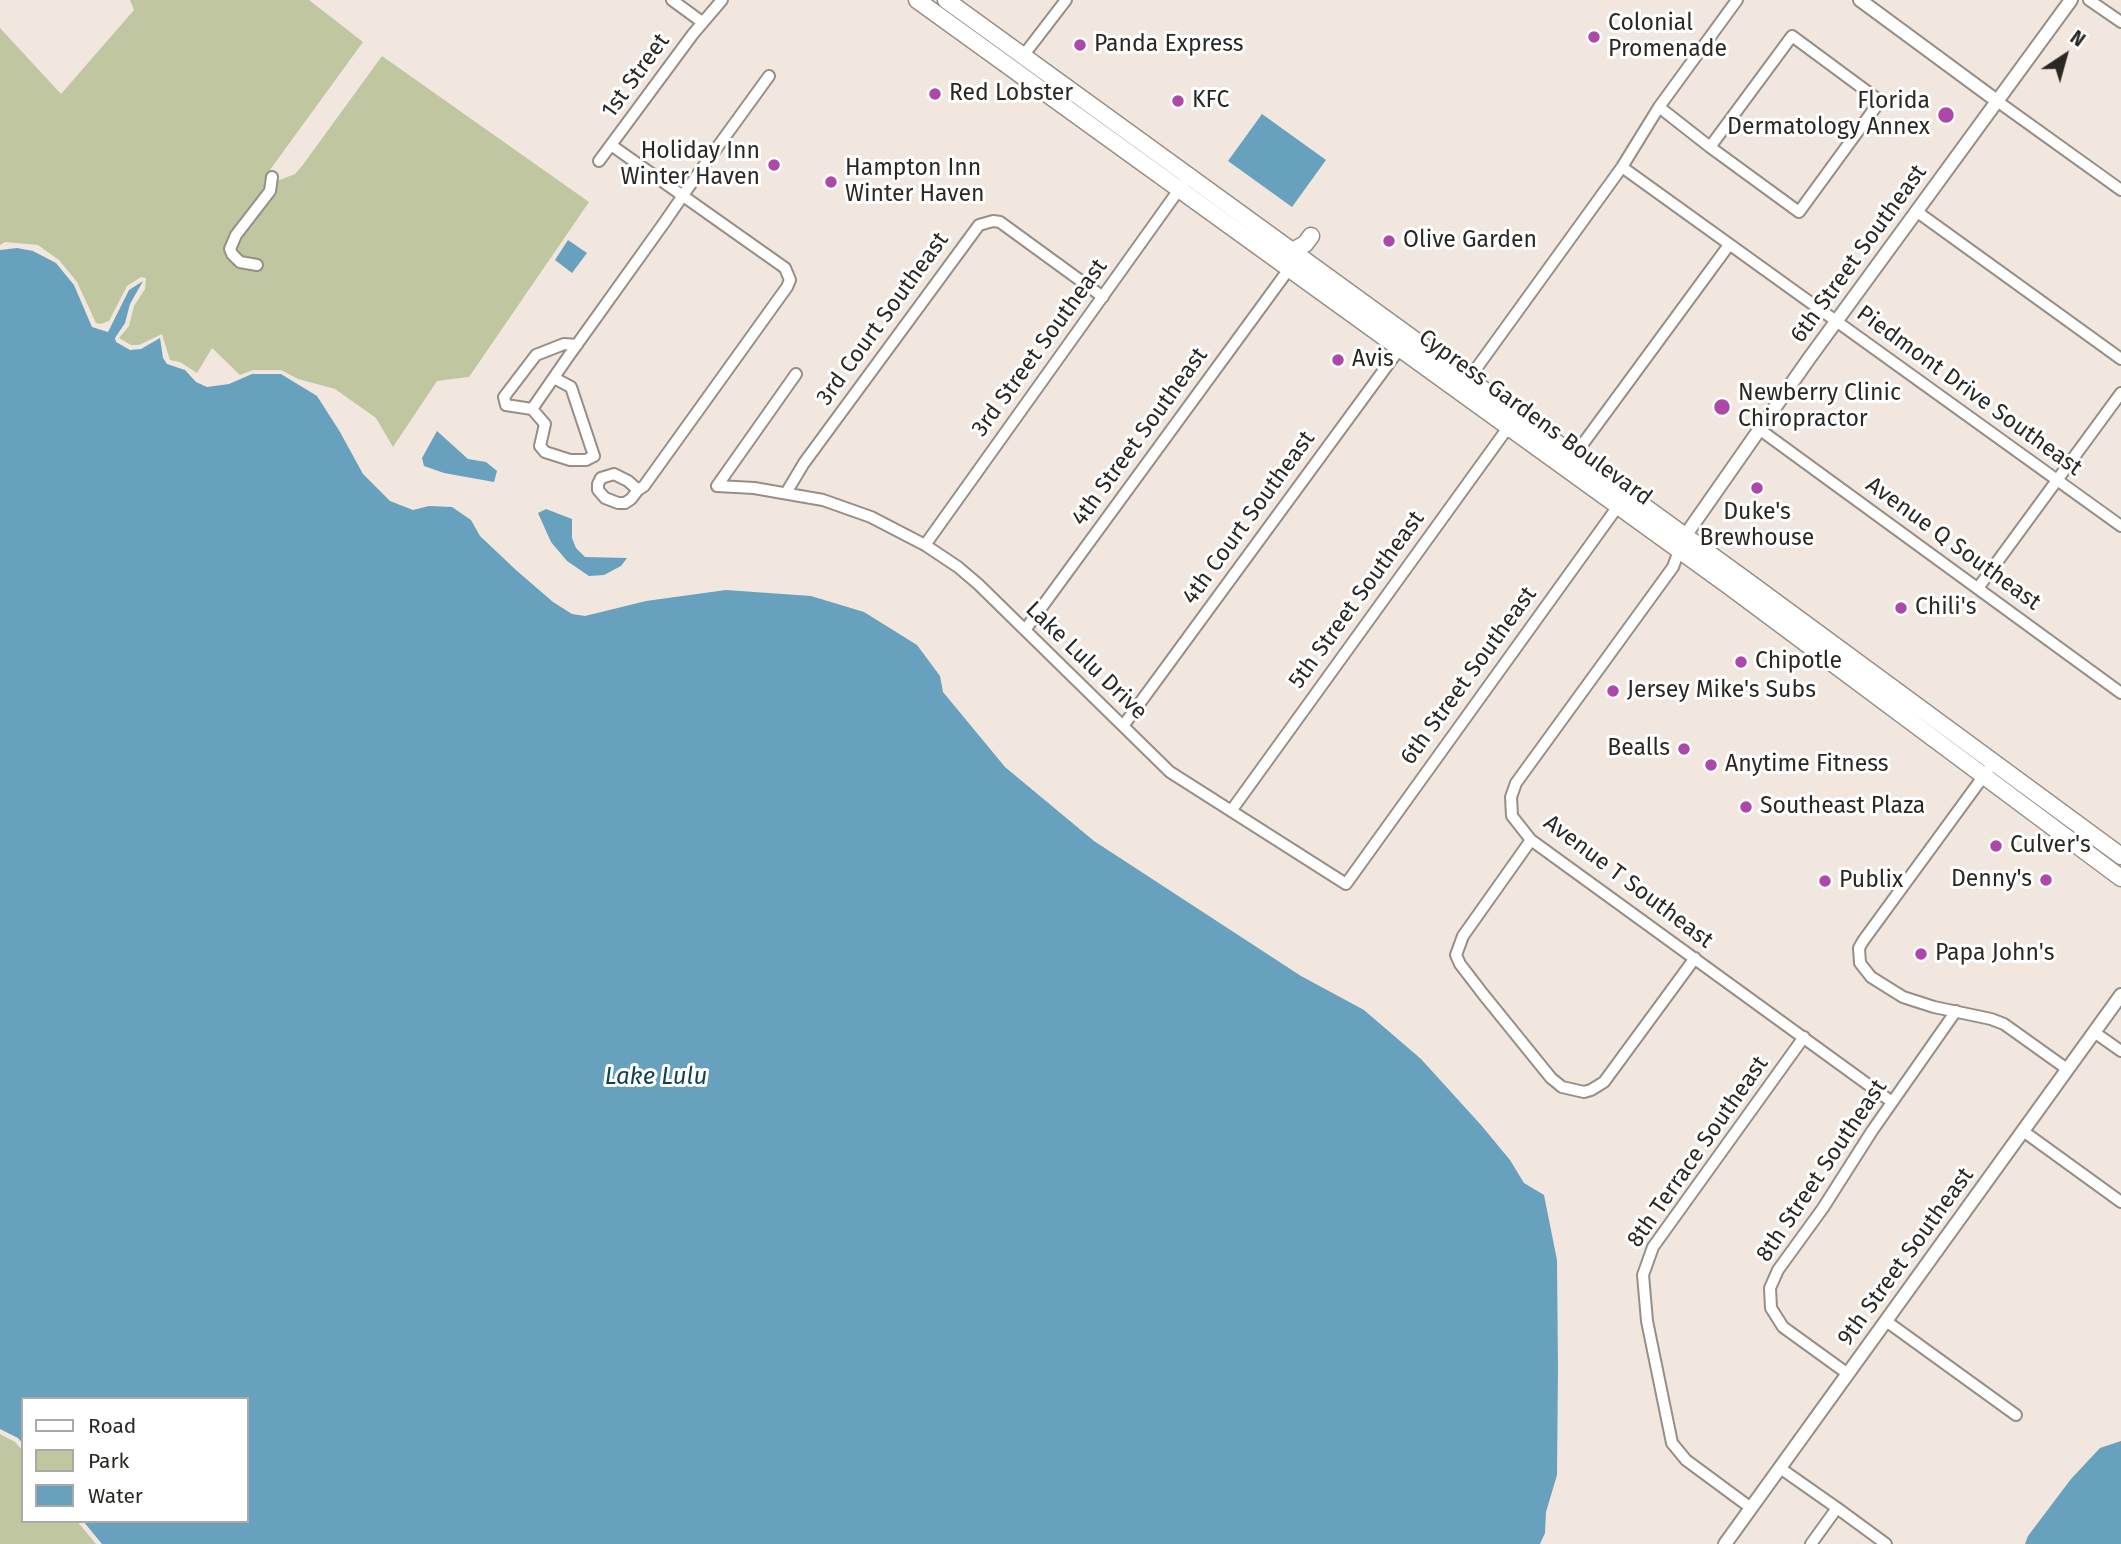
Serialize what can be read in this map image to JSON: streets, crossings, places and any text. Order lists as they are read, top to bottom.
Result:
{
  "streets": {
    "main road": ["Cypress Gardens Boulevard"],
    "street": [
      "1st Street",
      "6th Street Southeast",
      "3rd Court Southeast",
      "3rd Street Southeast",
      "Piedmont Drive Southeast",
      "4th Street Southeast",
      "4th Court Southeast",
      "Avenue Q Southeast",
      "5th Street Southeast",
      "Lake Lulu Drive",
      "Avenue T Southeast",
      "8th Terrace Southeast",
      "8th Street Southeast",
      "9th Street Southeast"
    ]
  },
  "crossings": [
    ["6th Street Southeast", "Piedmont Drive Southeast"],
    ["6th Street Southeast", "Cypress Gardens Boulevard"],
    ["6th Street Southeast", "Avenue Q Southeast"],
    ["6th Street Southeast", "Lake Lulu Drive"],
    ["6th Street Southeast", "Avenue T Southeast"],
    ["3rd Court Southeast", "3rd Street Southeast"],
    ["3rd Court Southeast", "Lake Lulu Drive"],
    ["3rd Street Southeast", "Cypress Gardens Boulevard"],
    ["3rd Street Southeast", "Lake Lulu Drive"],
    ["Cypress Gardens Boulevard", "4th Street Southeast"],
    ["Cypress Gardens Boulevard", "4th Court Southeast"],
    ["Cypress Gardens Boulevard", "5th Street Southeast"],
    ["Cypress Gardens Boulevard", "Avenue T Southeast"],
    ["4th Street Southeast", "Lake Lulu Drive"],
    ["4th Court Southeast", "Lake Lulu Drive"],
    ["5th Street Southeast", "Lake Lulu Drive"],
    ["Avenue T Southeast", "8th Terrace Southeast"],
    ["Avenue T Southeast", "8th Street Southeast"],
    ["8th Terrace Southeast", "9th Street Southeast"],
    ["8th Street Southeast", "9th Street Southeast"]
  ],
  "water": ["Lake Lulu"],
  "places": [
    "Colonial Promenade",
    "Panda Express",
    "Red Lobster",
    "KFC",
    "Florida Dermatology Annex",
    "Holiday Inn Winter Haven",
    "Hampton Inn Winter Haven",
    "Olive Garden",
    "Avis",
    "Newberry Clinic Chiropractor",
    "Duke's Brewhouse",
    "Chili's",
    "Chipotle",
    "Jersey Mike's Subs",
    "Bealls",
    "Anytime Fitness",
    "Southeast Plaza",
    "Culver's",
    "Denny's",
    "Publix",
    "Papa John's"
  ],
  "legend": ["Road", "Park", "Water"],
  "north": "top right"
}
